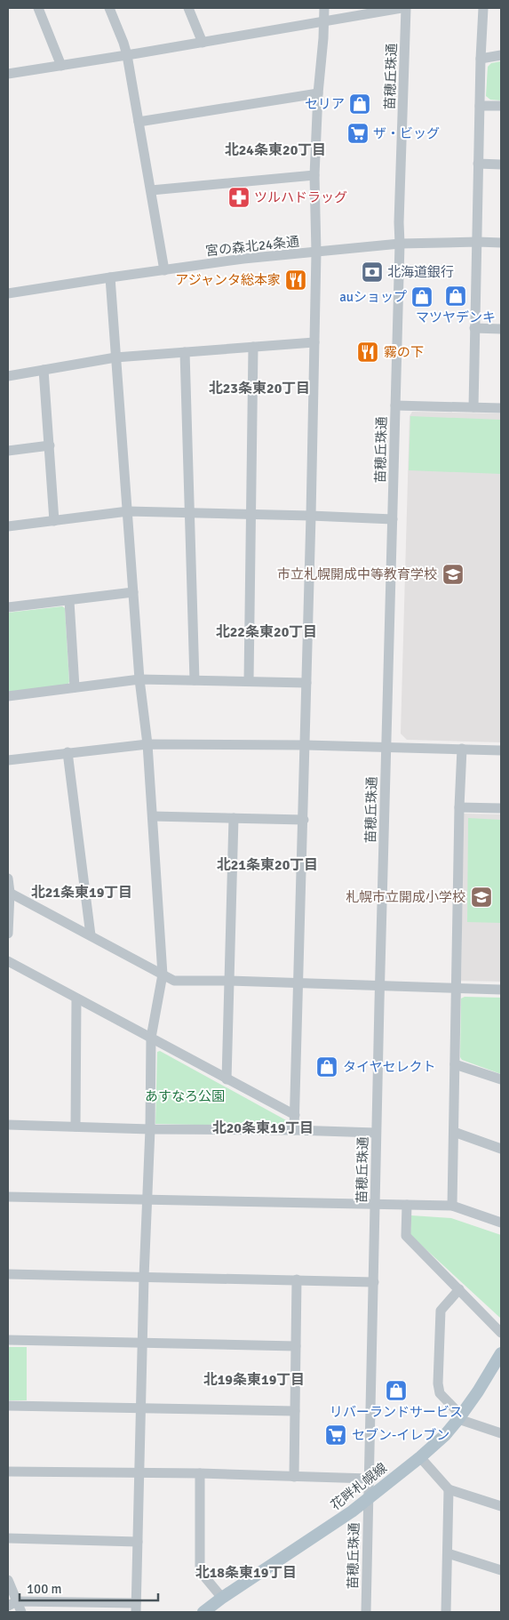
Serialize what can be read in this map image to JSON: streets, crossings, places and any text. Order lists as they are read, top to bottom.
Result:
{
  "streets": {
    "main road": ["花畔札幌線"],
    "street": ["苗穂丘珠通", "宮の森北24条通"]
  },
  "crossings": [
    ["苗穂丘珠通", "宮の森北24条通"],
    ["苗穂丘珠通", "花畔札幌線"]
  ],
  "districts": [
    "北24条東20丁目",
    "北23条東20丁目",
    "北22条東20丁目",
    "北21条東20丁目",
    "北21条東19丁目",
    "北20条東19丁目",
    "北19条東19丁目",
    "北18条東19丁目"
  ],
  "parks": ["あすなろ公園"],
  "places": {
    "shop": [
      "セリア",
      "マツヤデンキ",
      "auショップ",
      "タイヤセレクト",
      "リバーランドサービス"
    ],
    "supermarket": ["ザ・ビッグ", "セブン-イレブン"],
    "pharmacy": ["ツルハドラッグ"],
    "bank": ["北海道銀行"],
    "restaurant": ["アジャンタ総本家", "霧の下"],
    "school or university": ["市立札幌開成中等教育学校", "札幌市立開成小学校"]
  },
  "scale_bar": "100 m"
}
